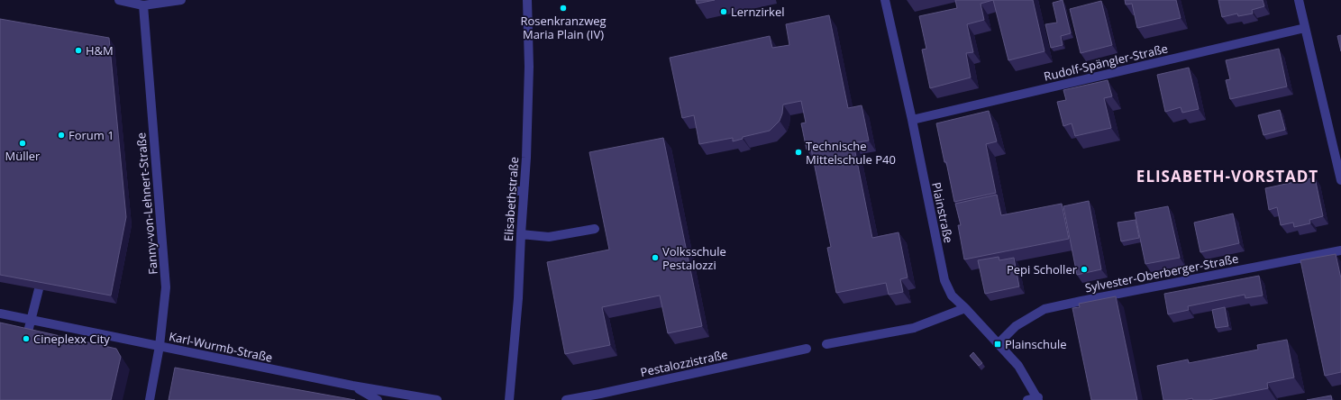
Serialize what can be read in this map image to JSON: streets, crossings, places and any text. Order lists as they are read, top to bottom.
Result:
{
  "streets": {
    "street": [
      "Rudolf-Spängler-Straße",
      "Elisabethstraße",
      "Fanny-von-Lehnert-Straße",
      "Plainstraße",
      "Sylvester-Oberberger-Straße",
      "Karl-Wurmb-Straße",
      "Pestalozzistraße"
    ]
  },
  "crossings": [
    ["Rudolf-Spängler-Straße", "Plainstraße"],
    ["Fanny-von-Lehnert-Straße", "Karl-Wurmb-Straße"],
    ["Plainstraße", "Sylvester-Oberberger-Straße"]
  ],
  "districts": ["ELISABETH-VORSTADT"],
  "places": {
    "other": [
      "Rosenkranzweg Maria Plain (IV)",
      "Lernzirkel",
      "H&M",
      "Forum 1",
      "Müller",
      "Technische Mittelschule P40",
      "Volksschule Pestalozzi",
      "Pepi Scholler",
      "Cineplexx City"
    ],
    "transit": ["Plainschule"]
  }
}
